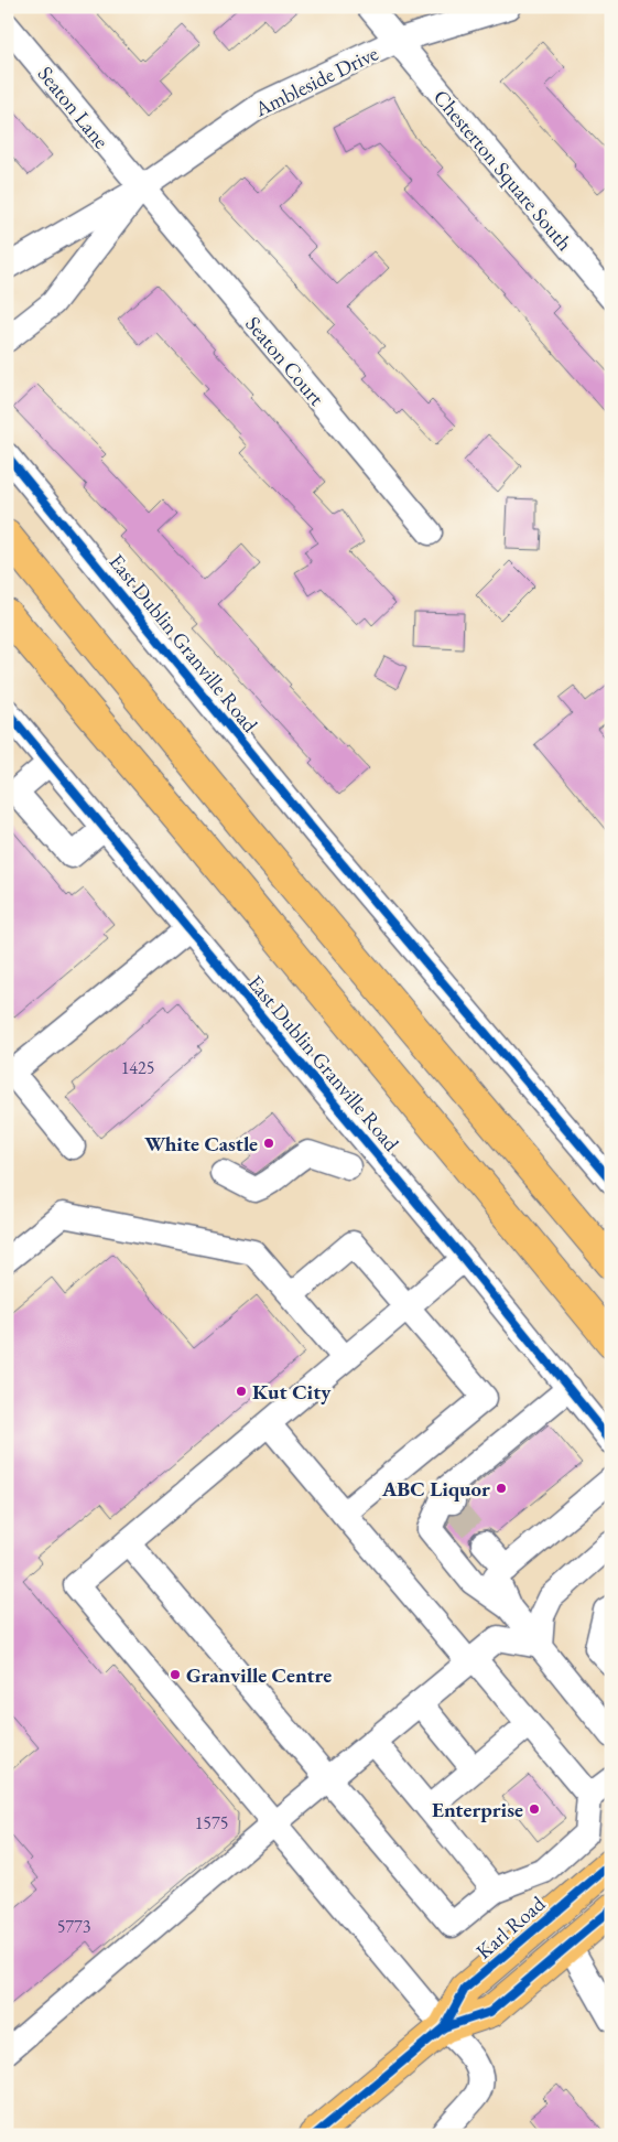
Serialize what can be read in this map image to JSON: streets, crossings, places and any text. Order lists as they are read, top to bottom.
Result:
{
  "streets": {
    "main road": ["Karl Road"],
    "street": [
      "Ambleside Drive",
      "Seaton Lane",
      "Chesterton Square South",
      "Seaton Court",
      "East Dublin Granville Road"
    ]
  },
  "crossings": [
    ["Ambleside Drive", "Seaton Lane"],
    ["Ambleside Drive", "Chesterton Square South"],
    ["Ambleside Drive", "Seaton Court"],
    ["Seaton Lane", "Seaton Court"]
  ],
  "places": [
    "White Castle",
    "Kut City",
    "ABC Liquor",
    "Granville Centre",
    "Enterprise"
  ],
  "house_numbers": ["1425", "1575", "5773"]
}
